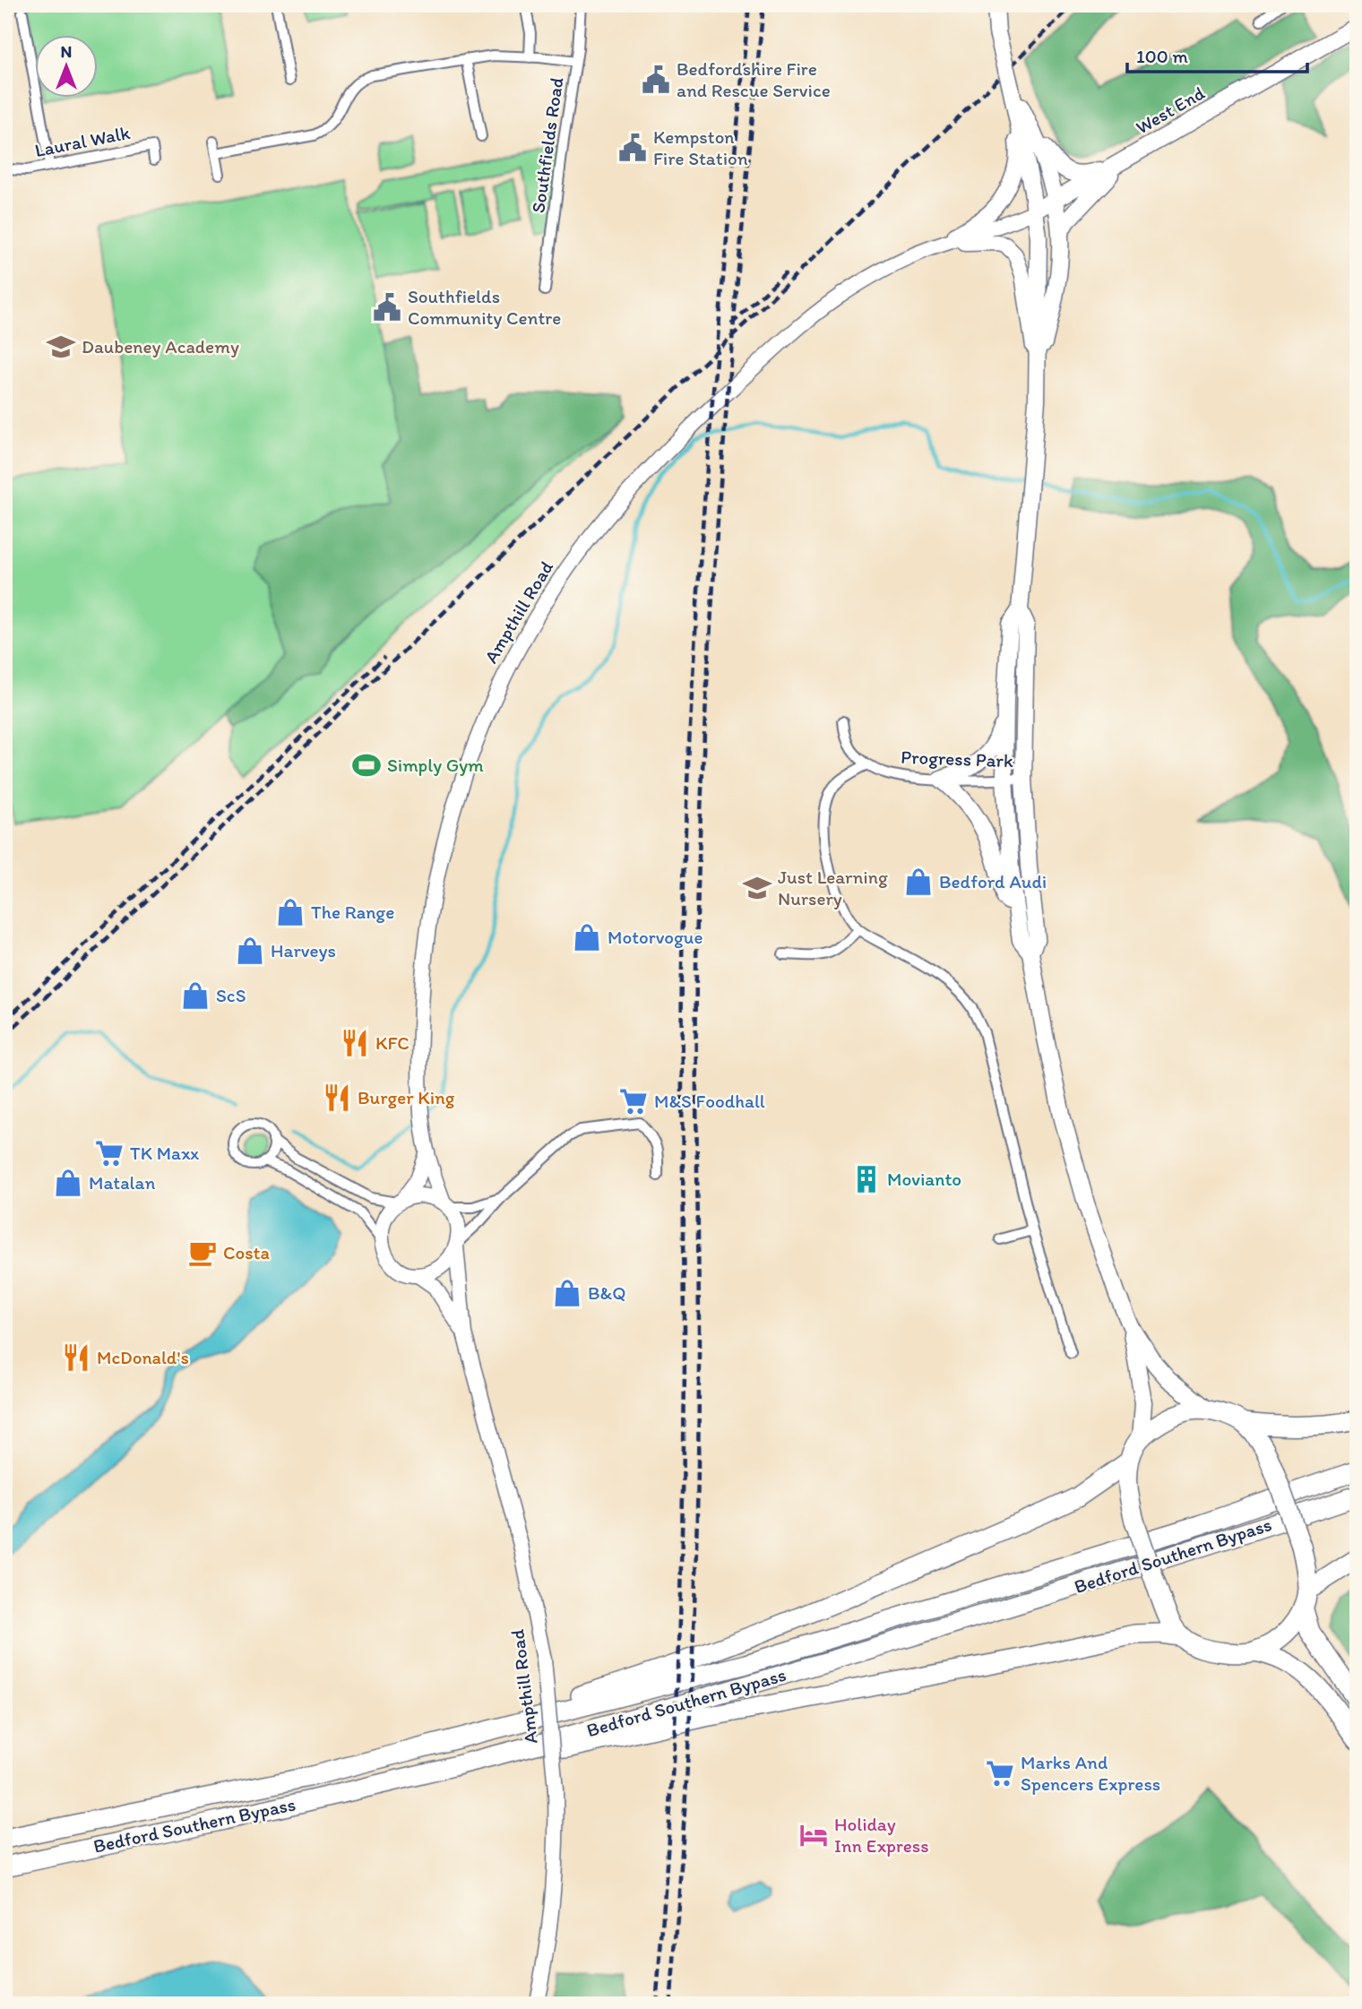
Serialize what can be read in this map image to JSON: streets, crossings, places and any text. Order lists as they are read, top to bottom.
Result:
{
  "streets": {
    "highway": ["Bedford Southern Bypass"],
    "main road": ["West End", "Ampthill Road"],
    "street": ["Laural Walk", "Southfields Road", "Progress Park"]
  },
  "crossings": [
    ["West End", "Ampthill Road"]
  ],
  "places": {
    "public building": ["Bedfordshire Fire and Rescue Service", "Kempston Fire Station", "Southfields Community Centre"],
    "school or university": ["Daubeney Academy", "Just Learning Nursery"],
    "sports": ["Simply Gym"],
    "shop": [
      "Bedford Audi",
      "The Range",
      "Motorvogue",
      "Harveys",
      "ScS",
      "Matalan",
      "B&Q"
    ],
    "restaurant": ["KFC", "Burger King", "McDonald's"],
    "supermarket": ["M&S Foodhall", "TK Maxx", "Marks And Spencers Express"],
    "building": ["Movianto"],
    "cafe": ["Costa"],
    "hotel": ["Holiday Inn Express"]
  },
  "scale_bar": "100 m",
  "north": "top"
}
